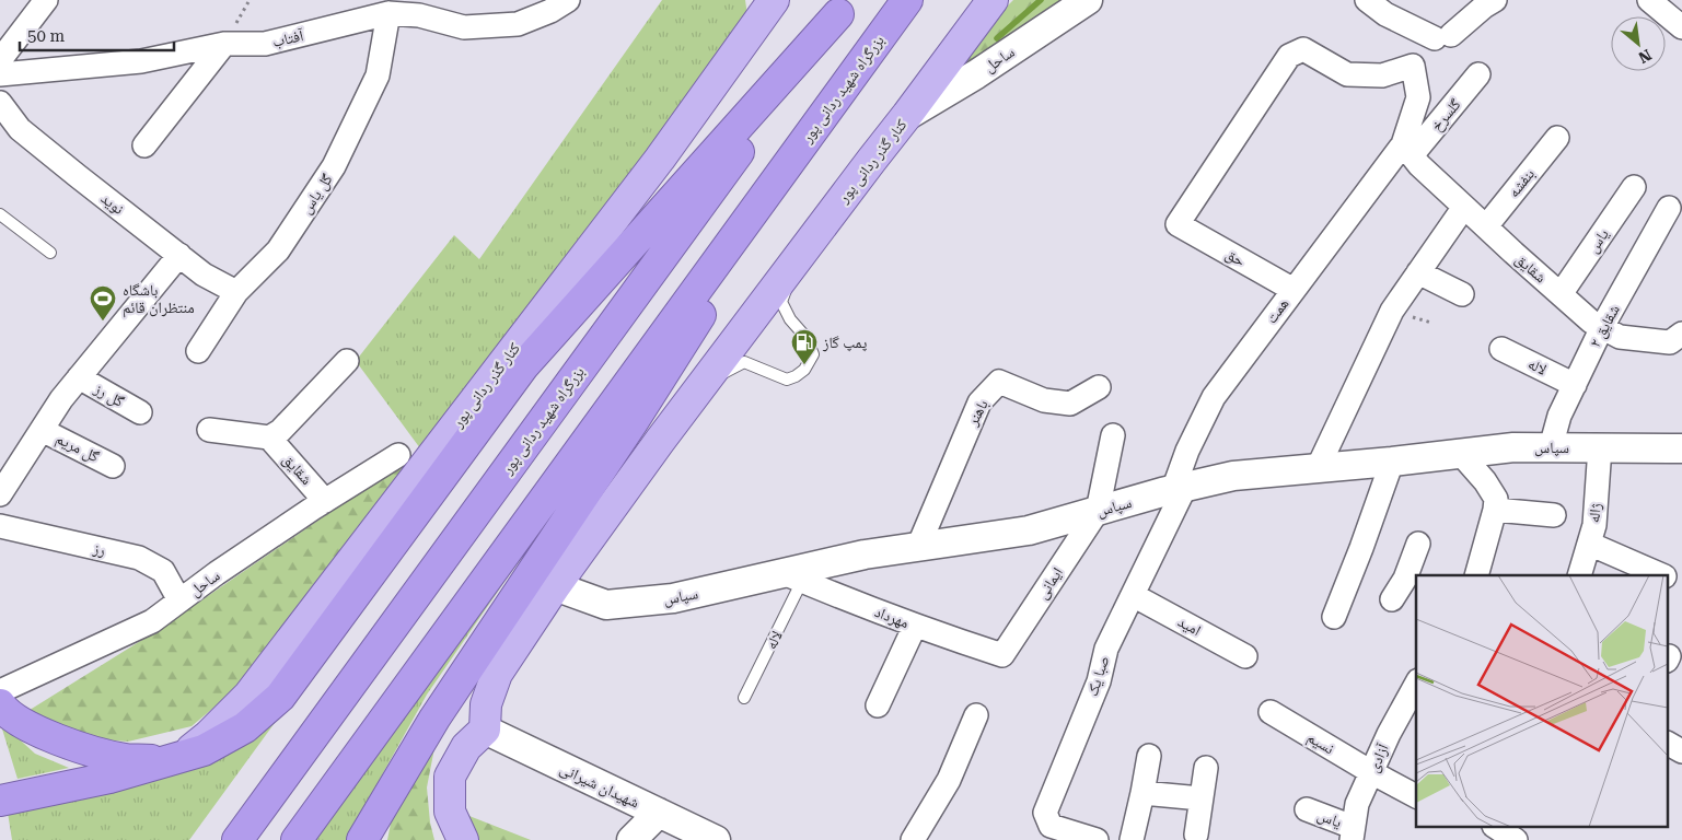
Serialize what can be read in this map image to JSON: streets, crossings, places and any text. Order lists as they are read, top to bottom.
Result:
{
  "streets": {
    "highway": ["بزرگراه شهید ردانی پور"],
    "main road": ["کنار گذر ردانی پور"],
    "street": [
      "آفتاب",
      "ساحل",
      "گلسرخ",
      "بنفشه",
      "گل یاس",
      "نوید",
      "یاس",
      "حق",
      "شقایق",
      "همت",
      "شقایق ۲",
      "لاله",
      "گل رز",
      "باهنر",
      "گل مریم",
      "سپاس",
      "ژاله",
      "رز",
      "ایمانی",
      "مهرداد",
      "امید",
      "صبا یک",
      "نسیم",
      "آزادی",
      "شهیدان شیرانی"
    ]
  },
  "crossings": [
    ["آفتاب", "گل یاس"],
    ["ساحل", "کنار گذر ردانی پور"],
    ["ساحل", "شقایق"],
    ["ساحل", "رز"],
    ["گلسرخ", "حق"],
    ["گلسرخ", "شقایق"],
    ["گلسرخ", "همت"],
    ["کنار گذر ردانی پور", "سپاس"],
    ["کنار گذر ردانی پور", "شهیدان شیرانی"],
    ["بنفشه", "شقایق"],
    ["گل یاس", "نوید"],
    ["یاس", "شقایق"],
    ["یاس", "آزادی"],
    ["حق", "شقایق"],
    ["حق", "همت"],
    ["شقایق", "همت"],
    ["شقایق", "شقایق ۲"],
    ["همت", "سپاس"],
    ["همت", "صبا یک"],
    ["شقایق ۲", "لاله"],
    ["شقایق ۲", "سپاس"],
    ["لاله", "سپاس"],
    ["لاله", "مهرداد"],
    ["باهنر", "سپاس"],
    ["سپاس", "ژاله"],
    ["سپاس", "ایمانی"],
    ["سپاس", "مهرداد"],
    ["سپاس", "صبا یک"],
    ["ایمانی", "مهرداد"],
    ["امید", "صبا یک"],
    ["نسیم", "آزادی"]
  ],
  "places": {
    "sports": ["باشگاه منتظران قائم"],
    "fuel station": ["پمپ گاز"]
  },
  "scale_bar": "50 m",
  "north": "bottom right"
}
